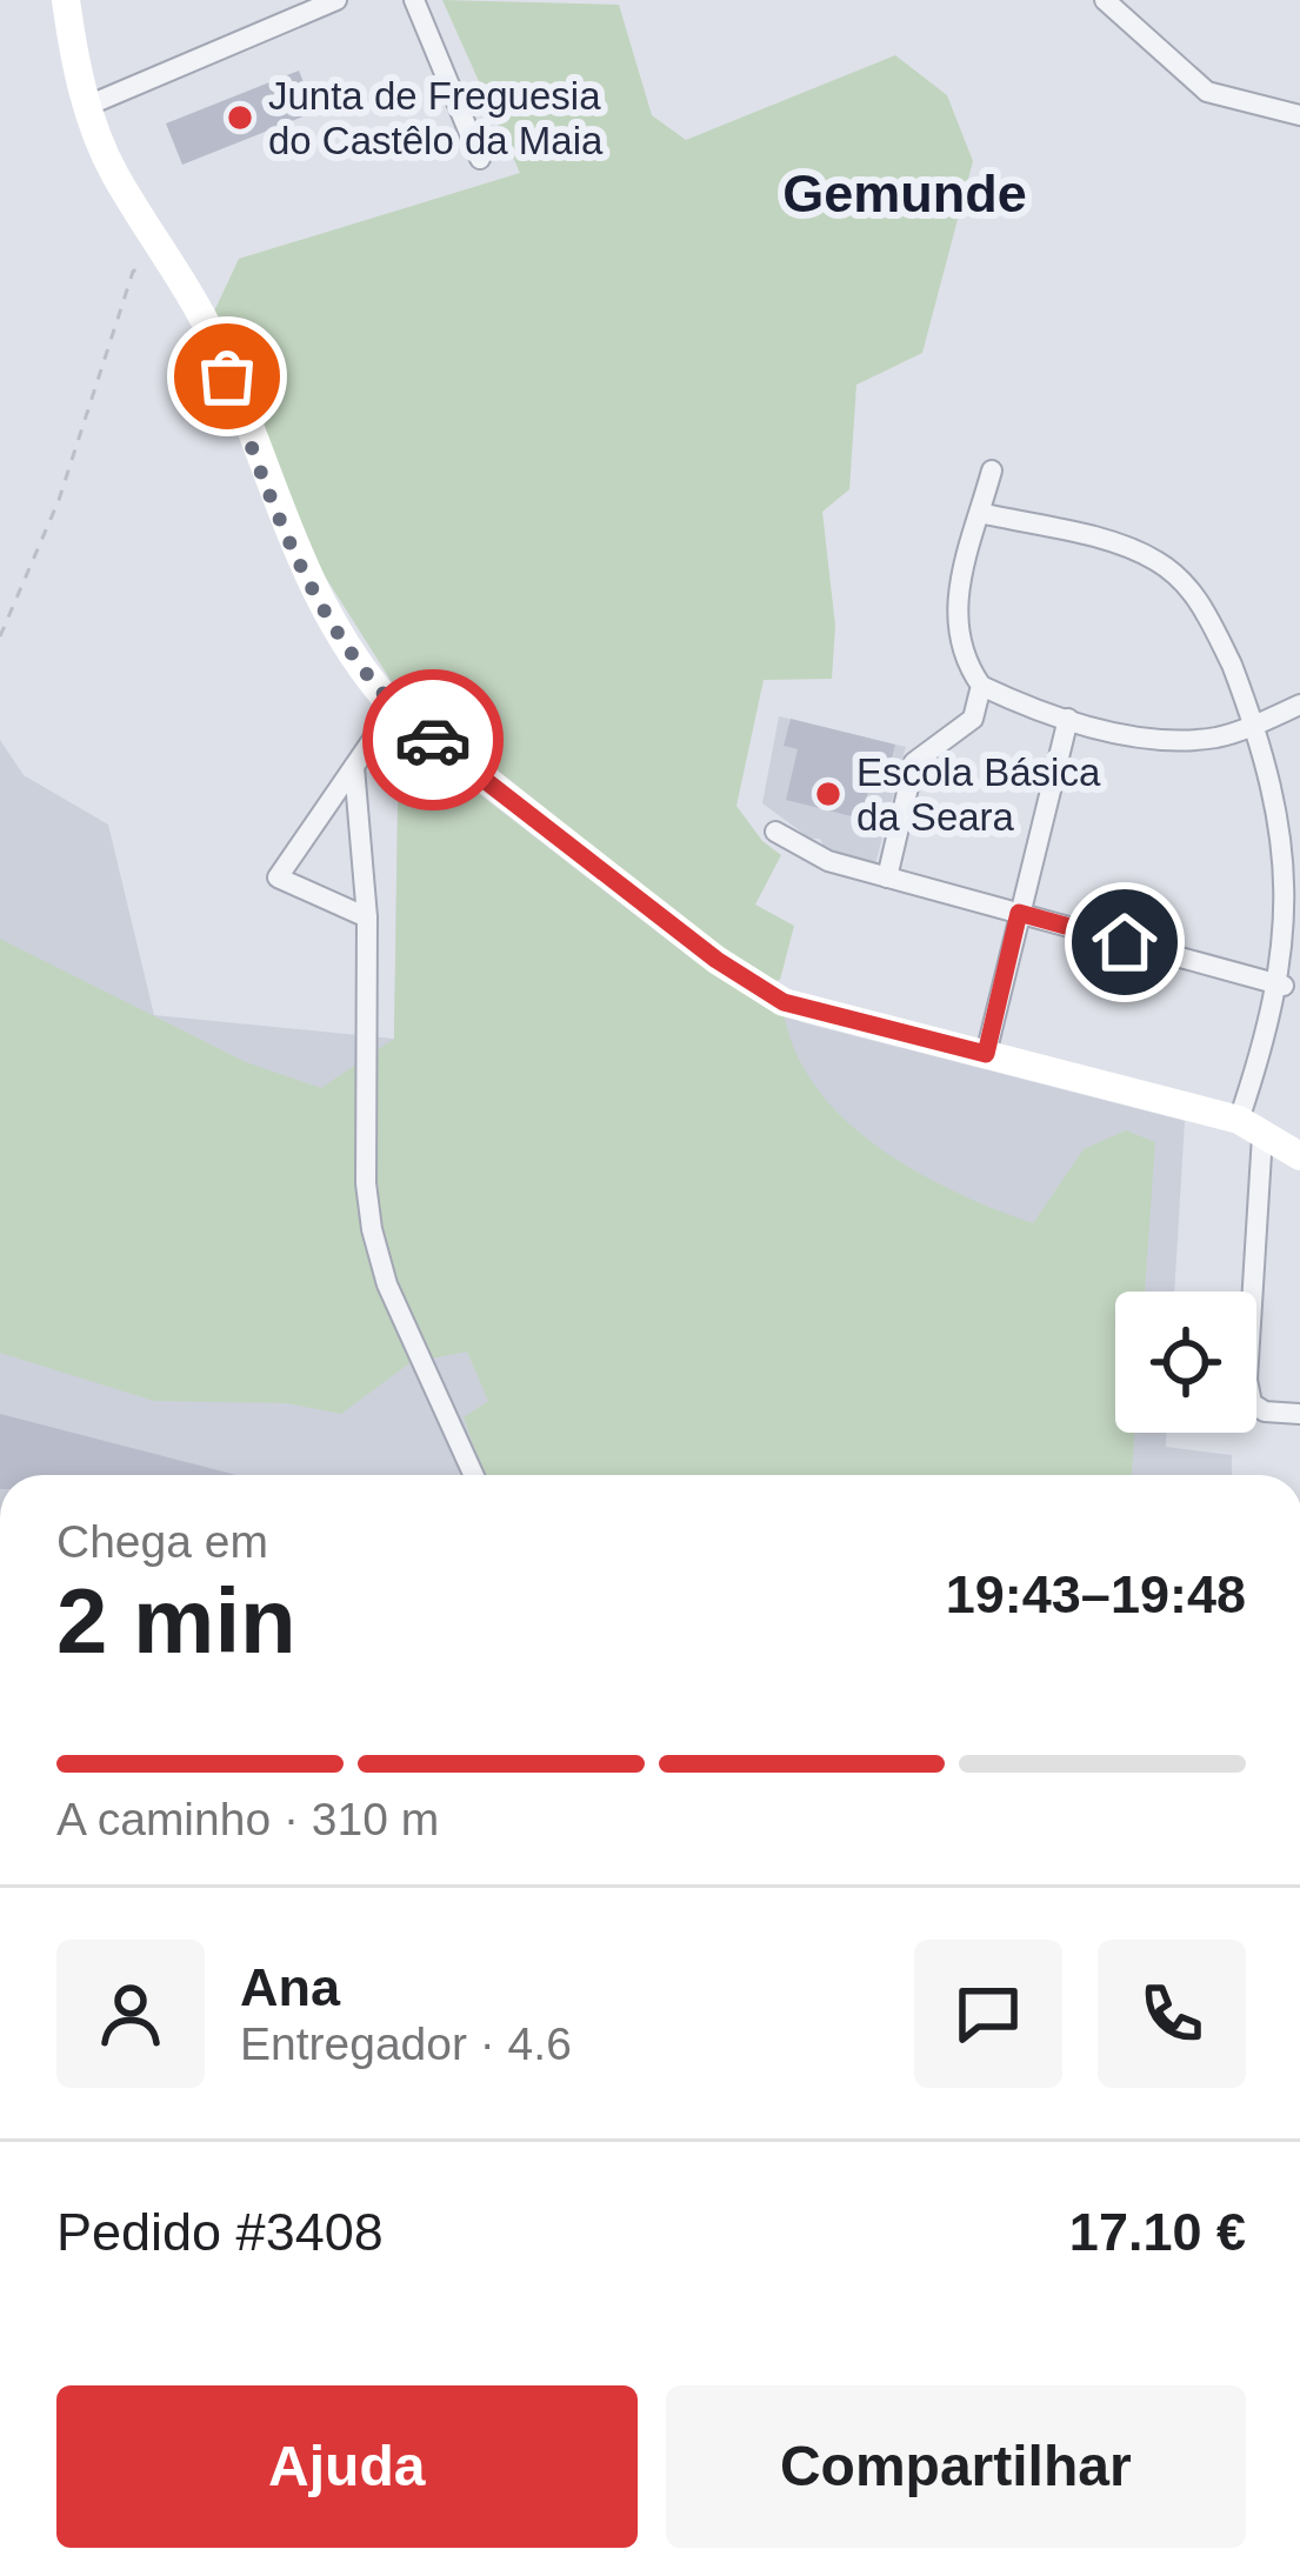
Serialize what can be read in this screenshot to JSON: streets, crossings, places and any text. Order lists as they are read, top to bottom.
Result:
{
  "districts": ["Gemunde"],
  "places": ["Junta de Freguesia do Castêlo da Maia", "Escola Básica da Seara"],
  "page": {
    "heading": ["2 min", "Chega em", "19:43–19:48"],
    "panel": [
      "Ana",
      "Entregador · 4.6",
      "Pedido #3408",
      "17.10 €"
    ],
    "bar": "A caminho · 310 m",
    "buttons": ["Ajuda", "Compartilhar"]
  }
}
